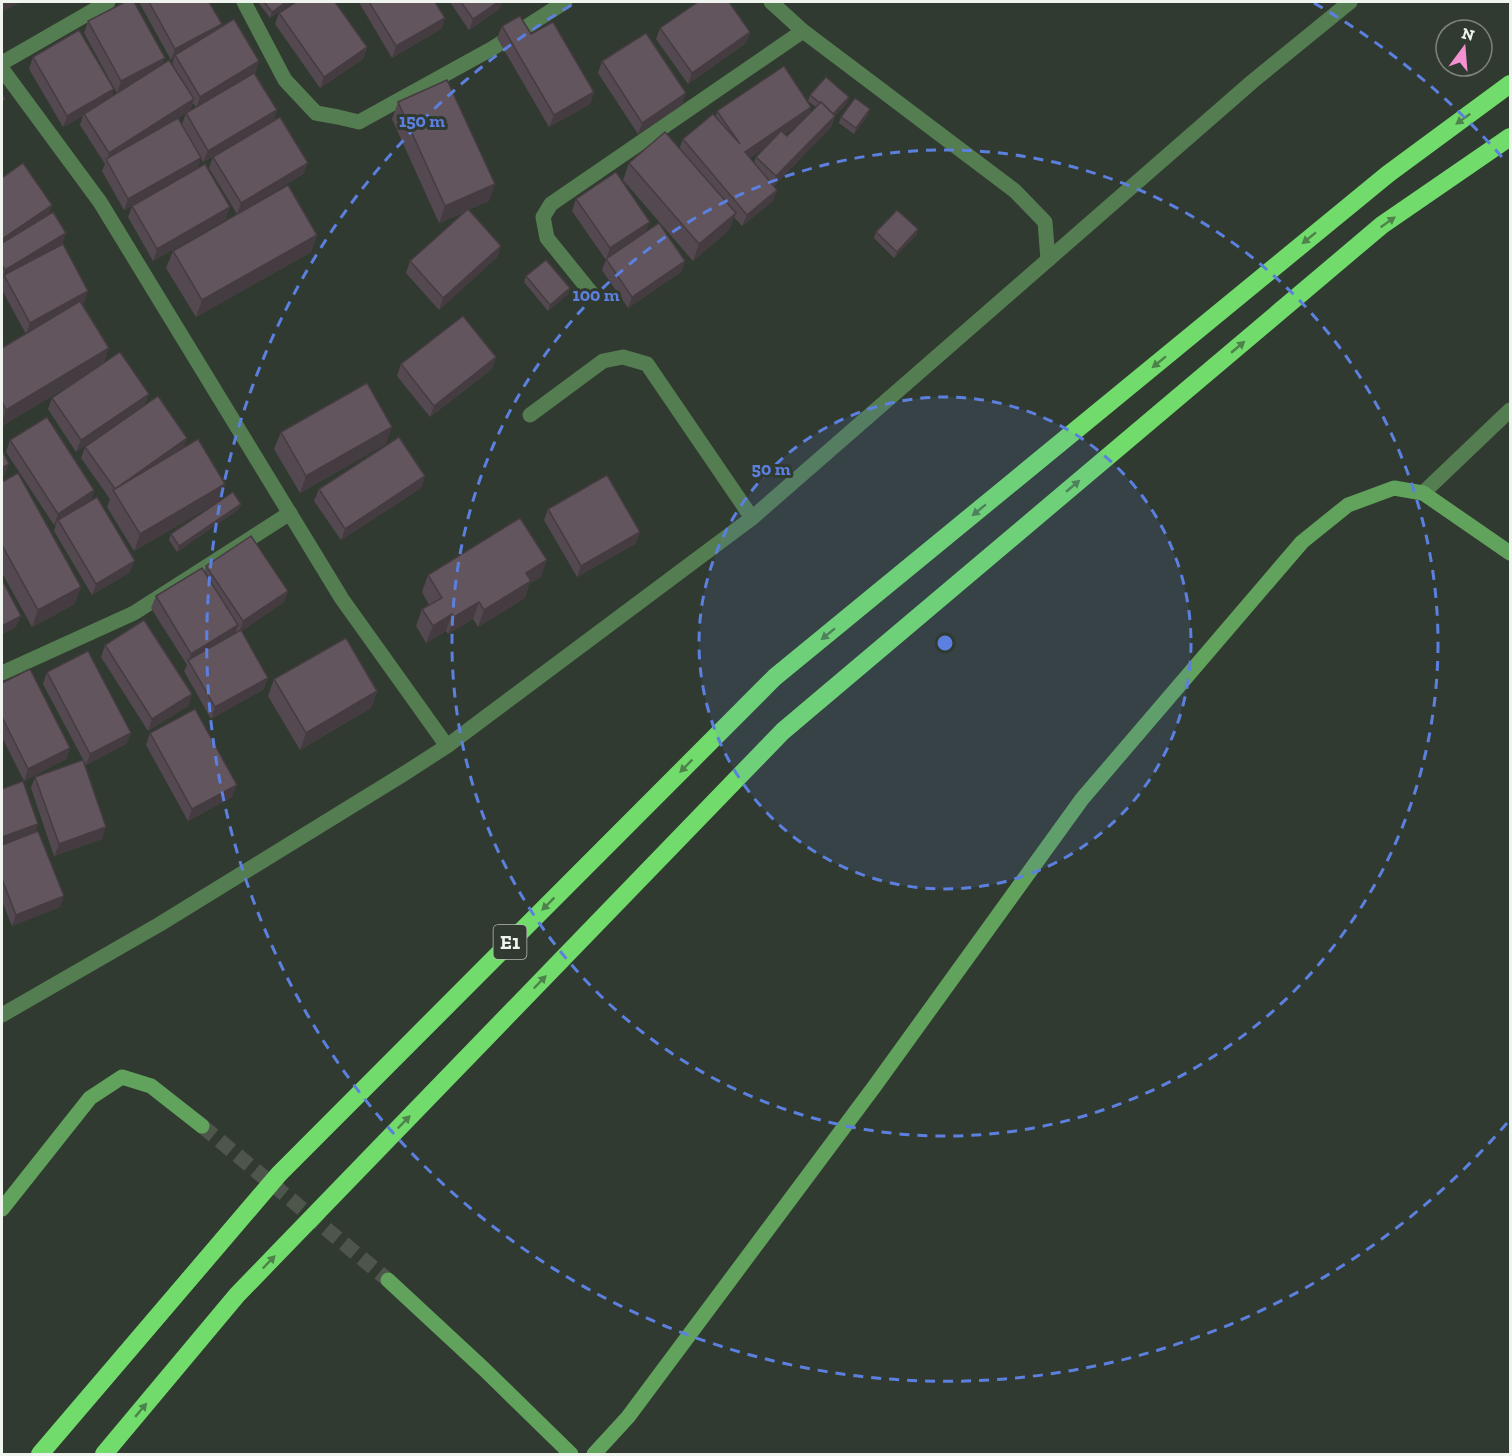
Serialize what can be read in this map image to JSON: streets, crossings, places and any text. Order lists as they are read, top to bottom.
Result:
{
  "streets": {
    "highway": ["E1"]
  },
  "north": "top",
  "rings": ["150 m", "100 m", "50 m"]
}
